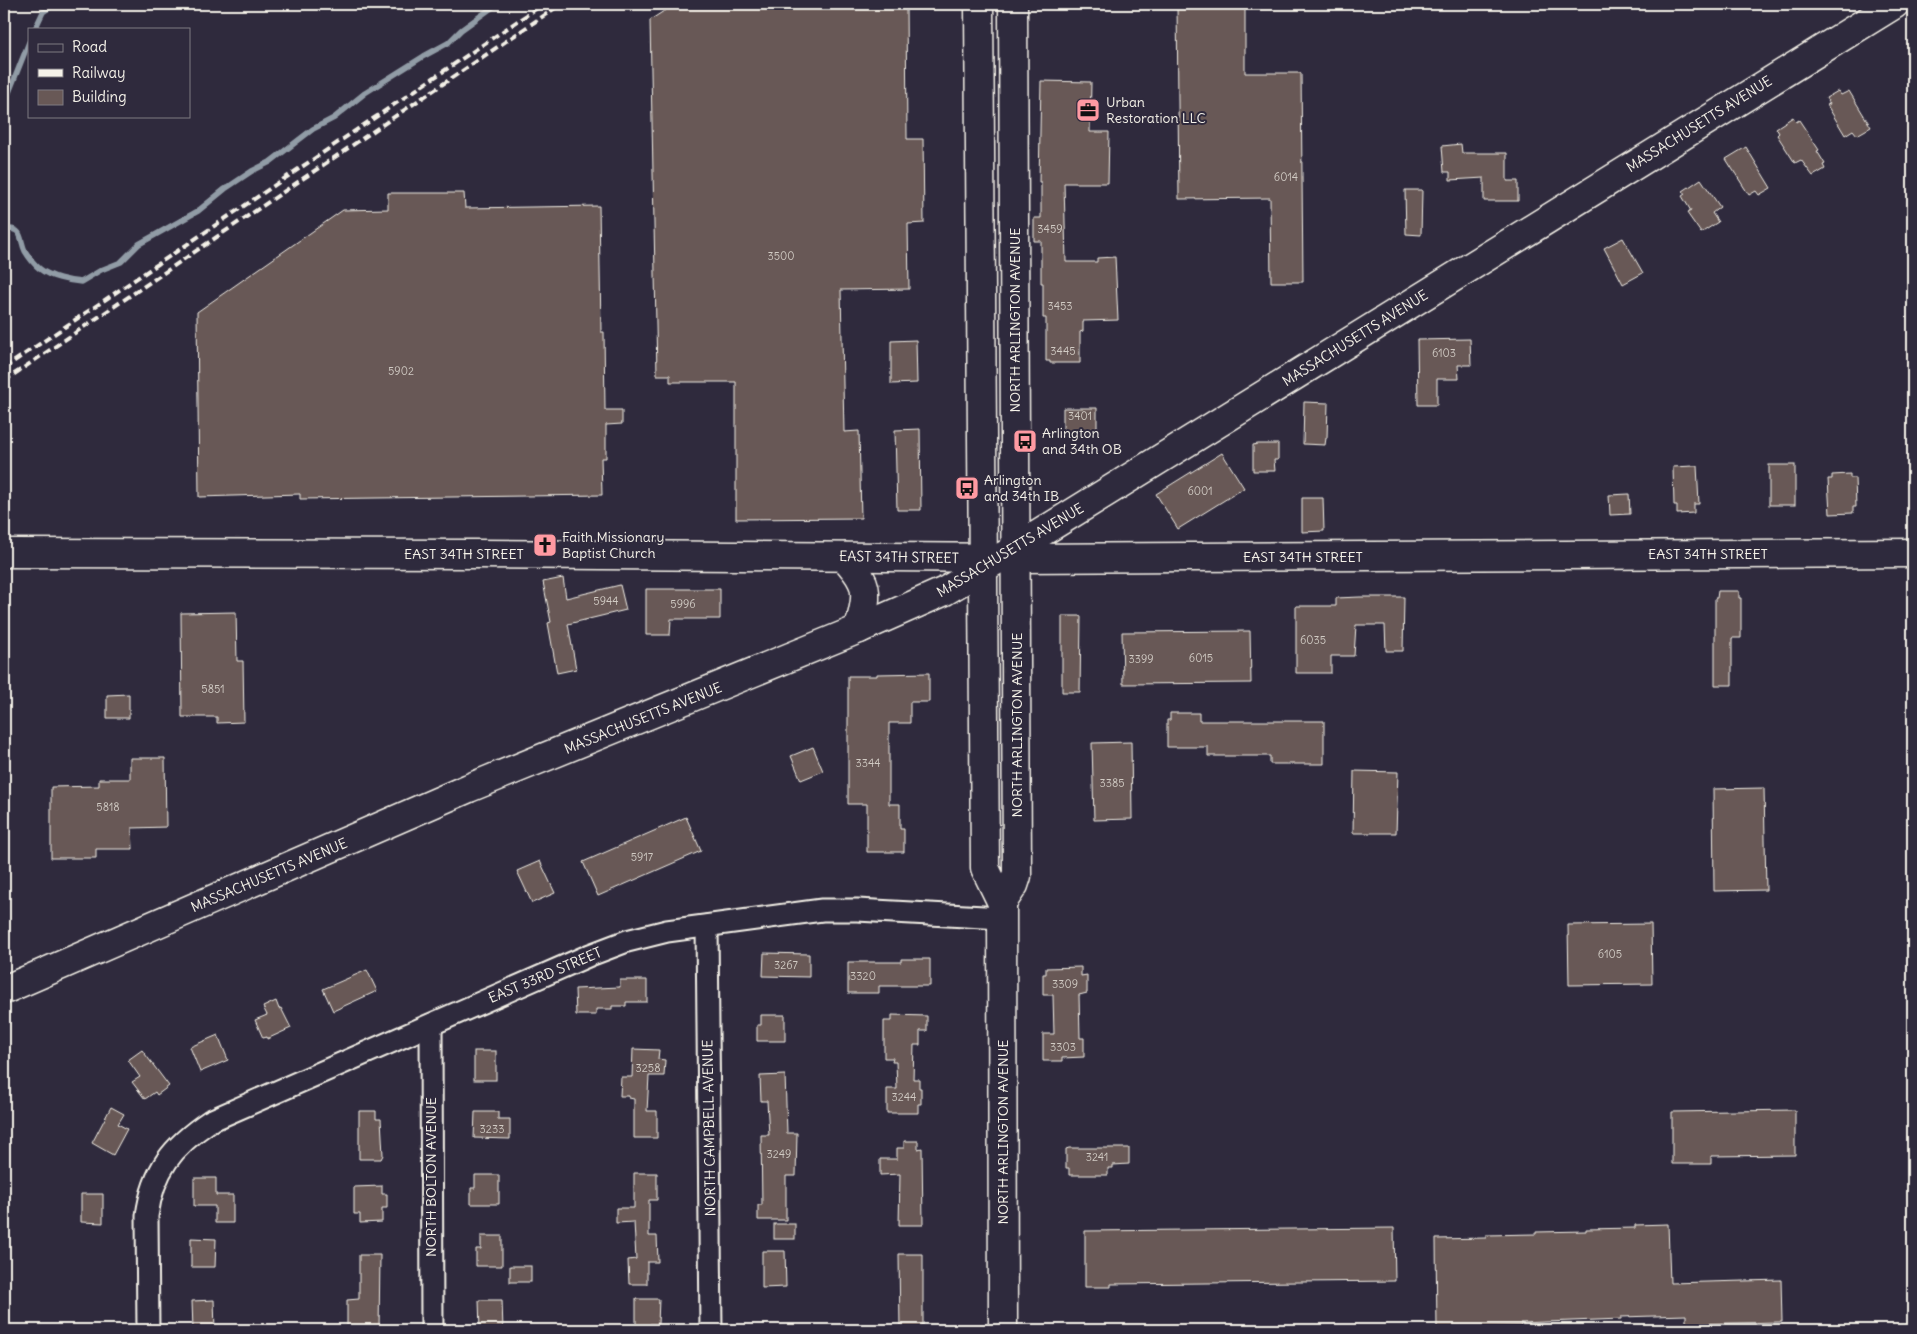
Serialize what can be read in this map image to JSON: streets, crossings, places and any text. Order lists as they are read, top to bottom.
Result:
{
  "streets": {
    "main road": ["MASSACHUSETTS AVENUE", "NORTH ARLINGTON AVENUE", "EAST 34TH STREET"],
    "street": ["EAST 33RD STREET", "NORTH CAMPBELL AVENUE", "NORTH BOLTON AVENUE"]
  },
  "crossings": [
    ["MASSACHUSETTS AVENUE", "NORTH ARLINGTON AVENUE"],
    ["MASSACHUSETTS AVENUE", "EAST 34TH STREET"],
    ["NORTH ARLINGTON AVENUE", "EAST 34TH STREET"],
    ["NORTH ARLINGTON AVENUE", "EAST 33RD STREET"],
    ["EAST 33RD STREET", "NORTH CAMPBELL AVENUE"],
    ["EAST 33RD STREET", "NORTH BOLTON AVENUE"]
  ],
  "places": {
    "office": ["Urban Restoration LLC"],
    "bus stop": ["Arlington and 34th OB", "Arlington and 34th IB"],
    "church": ["Faith Missionary Baptist Church"]
  },
  "house_numbers": [
    "6014",
    "3459",
    "3500",
    "3453",
    "3445",
    "6103",
    "5902",
    "3401",
    "6001",
    "5944",
    "5996",
    "6035",
    "6015",
    "3399",
    "5851",
    "3344",
    "3385",
    "5818",
    "5917",
    "6105",
    "3267",
    "3320",
    "3309",
    "3303",
    "3258",
    "3244",
    "3233",
    "3249",
    "3241"
  ],
  "legend": ["Road", "Railway", "Building"]
}
